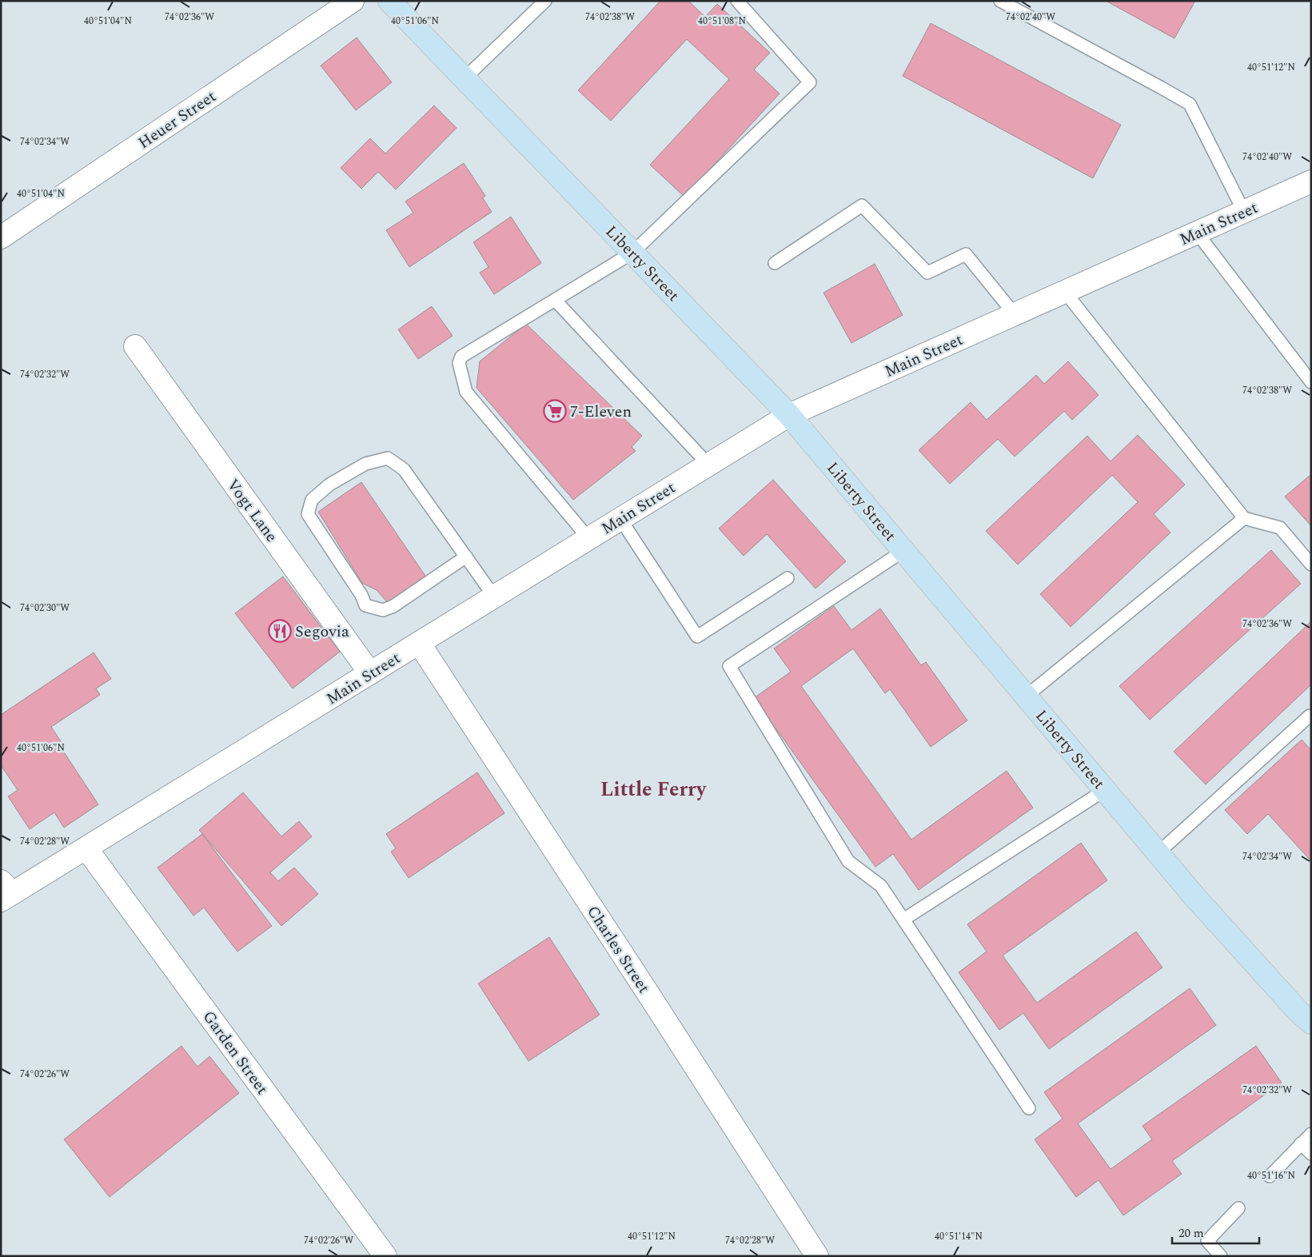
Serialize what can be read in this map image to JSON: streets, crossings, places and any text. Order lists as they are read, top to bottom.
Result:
{
  "streets": {
    "main road": ["Liberty Street"],
    "street": [
      "Heuer Street",
      "Main Street",
      "Vogt Lane",
      "Charles Street",
      "Garden Street"
    ]
  },
  "crossings": [
    ["Main Street", "Liberty Street"],
    ["Main Street", "Vogt Lane"],
    ["Main Street", "Charles Street"],
    ["Main Street", "Garden Street"]
  ],
  "districts": ["Little Ferry"],
  "places": {
    "supermarket": ["7-Eleven"],
    "restaurant": ["Segovia"]
  },
  "scale_bar": "20 m",
  "coordinates": [
    "74°02'36\"W",
    "74°02'38\"W",
    "74°02'40\"W",
    "40°51'04\"N",
    "40°51'06\"N",
    "40°51'08\"N",
    "40°51'12\"N",
    "74°02'34\"W",
    "74°02'32\"W",
    "74°02'30\"W",
    "74°02'28\"W",
    "74°02'26\"W",
    "40°51'16\"N",
    "40°51'14\"N"
  ]
}
